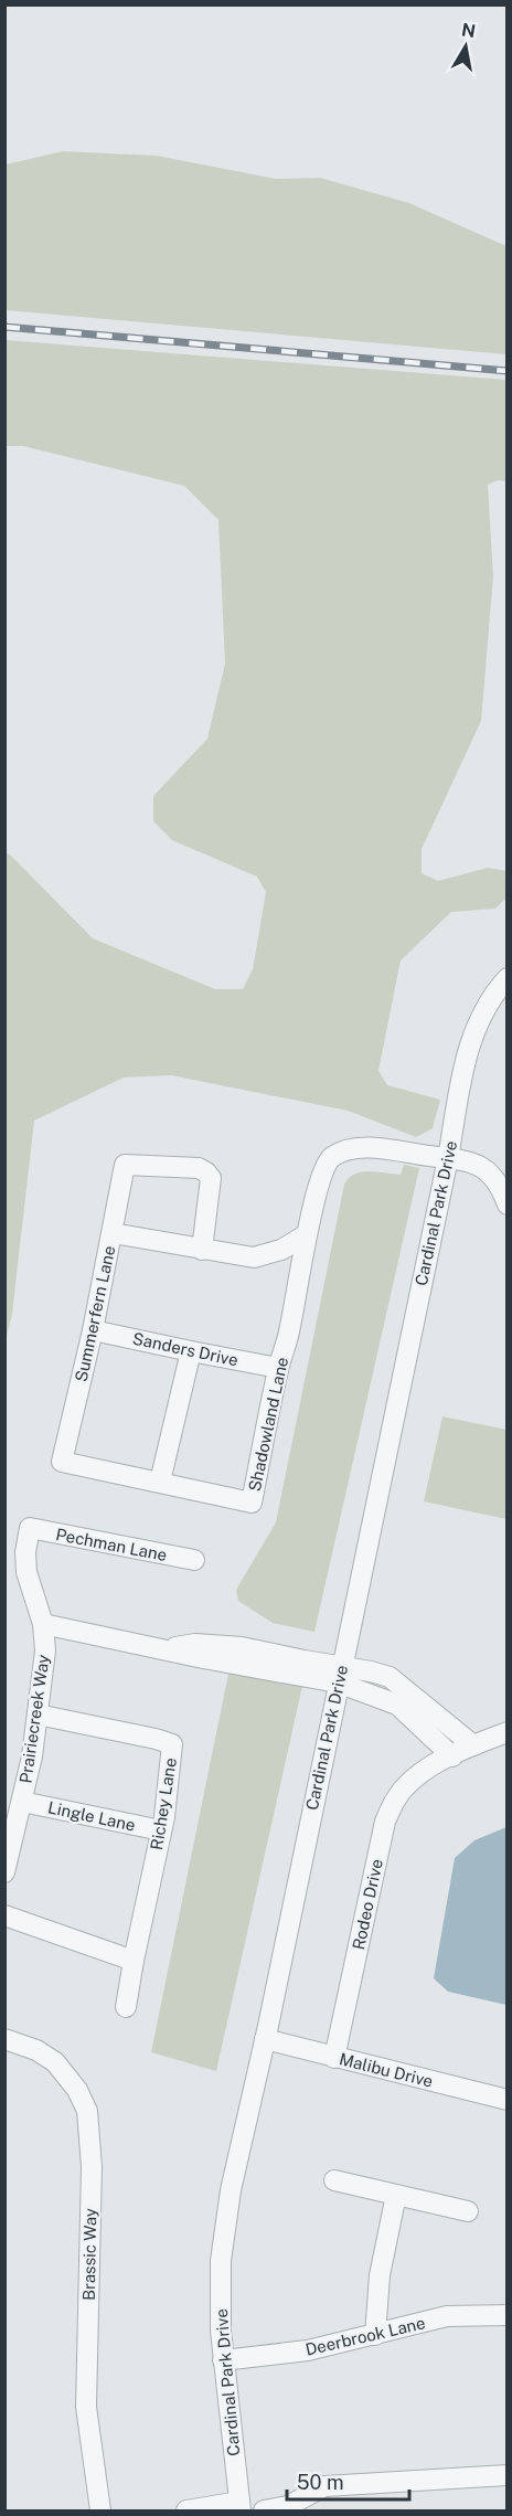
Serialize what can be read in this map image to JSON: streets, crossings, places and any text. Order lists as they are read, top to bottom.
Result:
{
  "streets": {
    "street": [
      "Cardinal Park Drive",
      "Summerfern Lane",
      "Sanders Drive",
      "Shadowland Lane",
      "Pechman Lane",
      "Prairiecreek Way",
      "Richey Lane",
      "Lingle Lane",
      "Rodeo Drive",
      "Malibu Drive",
      "Brassic Way",
      "Deerbrook Lane"
    ]
  },
  "crossings": [
    ["Cardinal Park Drive", "Shadowland Lane"],
    ["Cardinal Park Drive", "Malibu Drive"],
    ["Cardinal Park Drive", "Deerbrook Lane"],
    ["Summerfern Lane", "Sanders Drive"],
    ["Summerfern Lane", "Shadowland Lane"],
    ["Sanders Drive", "Shadowland Lane"],
    ["Pechman Lane", "Prairiecreek Way"],
    ["Prairiecreek Way", "Richey Lane"],
    ["Prairiecreek Way", "Lingle Lane"],
    ["Richey Lane", "Lingle Lane"],
    ["Rodeo Drive", "Malibu Drive"]
  ],
  "scale_bar": "50 m",
  "north": "top"
}
